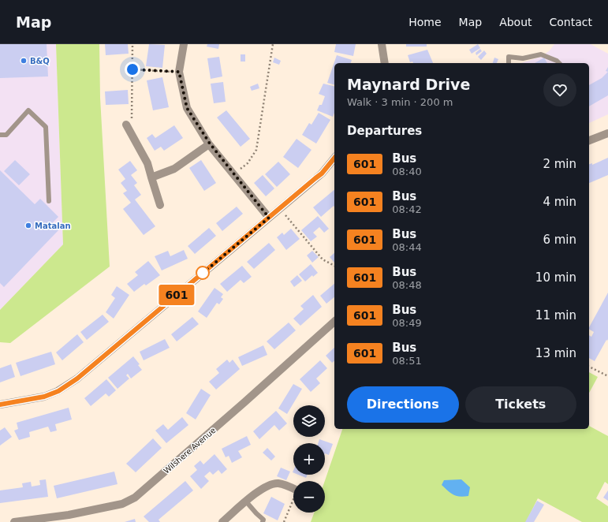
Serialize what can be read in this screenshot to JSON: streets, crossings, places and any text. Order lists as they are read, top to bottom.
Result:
{
  "streets": {
    "street": ["Wilshere Avenue"]
  },
  "places": ["B&Q", "Matalan"],
  "lines": ["bus line 601"],
  "page": {
    "header": "Map",
    "nav": [
      "Home",
      "Map",
      "About",
      "Contact"
    ],
    "on_map": "601",
    "heading": [
      ["Maynard Drive", "Walk · 3 min · 200 m"],
      "Departures"
    ],
    "list": [
      {
        "mark": "601",
        "name": "Bus",
        "note": "08:40",
        "value": "2 min"
      },
      {
        "mark": "601",
        "name": "Bus",
        "note": "08:42",
        "value": "4 min"
      },
      {
        "mark": "601",
        "name": "Bus",
        "note": "08:44",
        "value": "6 min"
      },
      {
        "mark": "601",
        "name": "Bus",
        "note": "08:48",
        "value": "10 min"
      },
      {
        "mark": "601",
        "name": "Bus",
        "note": "08:49",
        "value": "11 min"
      },
      {
        "mark": "601",
        "name": "Bus",
        "note": "08:51",
        "value": "13 min"
      }
    ],
    "buttons": ["Directions", "Tickets"],
    "map_buttons": ["+", "−"]
  }
}
